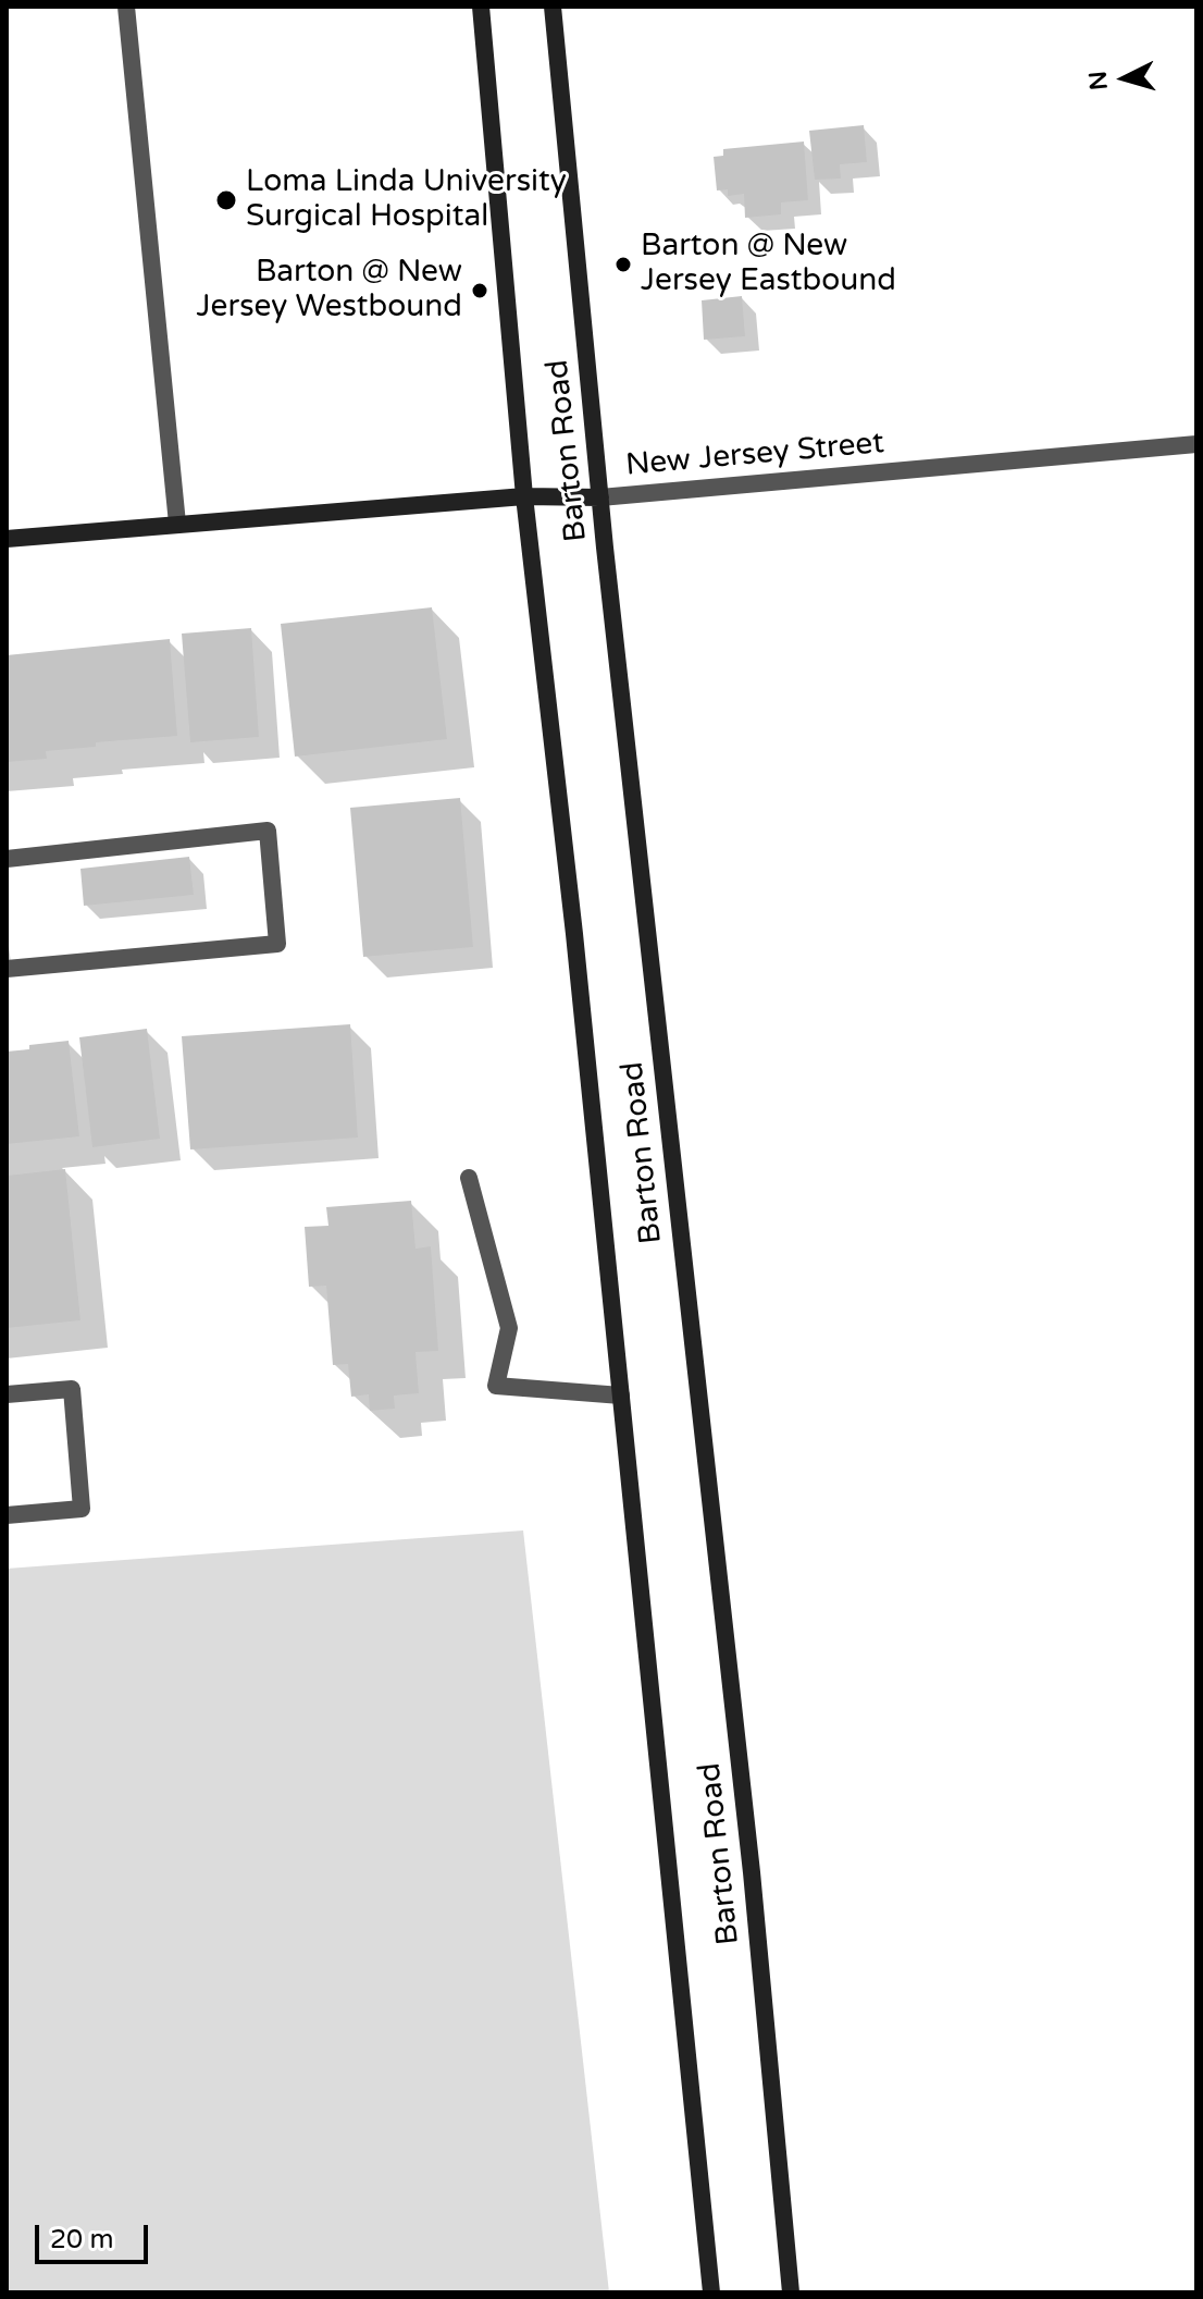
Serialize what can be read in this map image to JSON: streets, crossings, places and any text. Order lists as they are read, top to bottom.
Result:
{
  "streets": {
    "main road": ["Barton Road", "New Jersey Street"]
  },
  "crossings": [
    ["Barton Road", "New Jersey Street"]
  ],
  "places": ["Loma Linda University Surgical Hospital", "Barton @ New Jersey Eastbound", "Barton @ New Jersey Westbound"],
  "scale_bar": "20 m",
  "north": "left"
}
